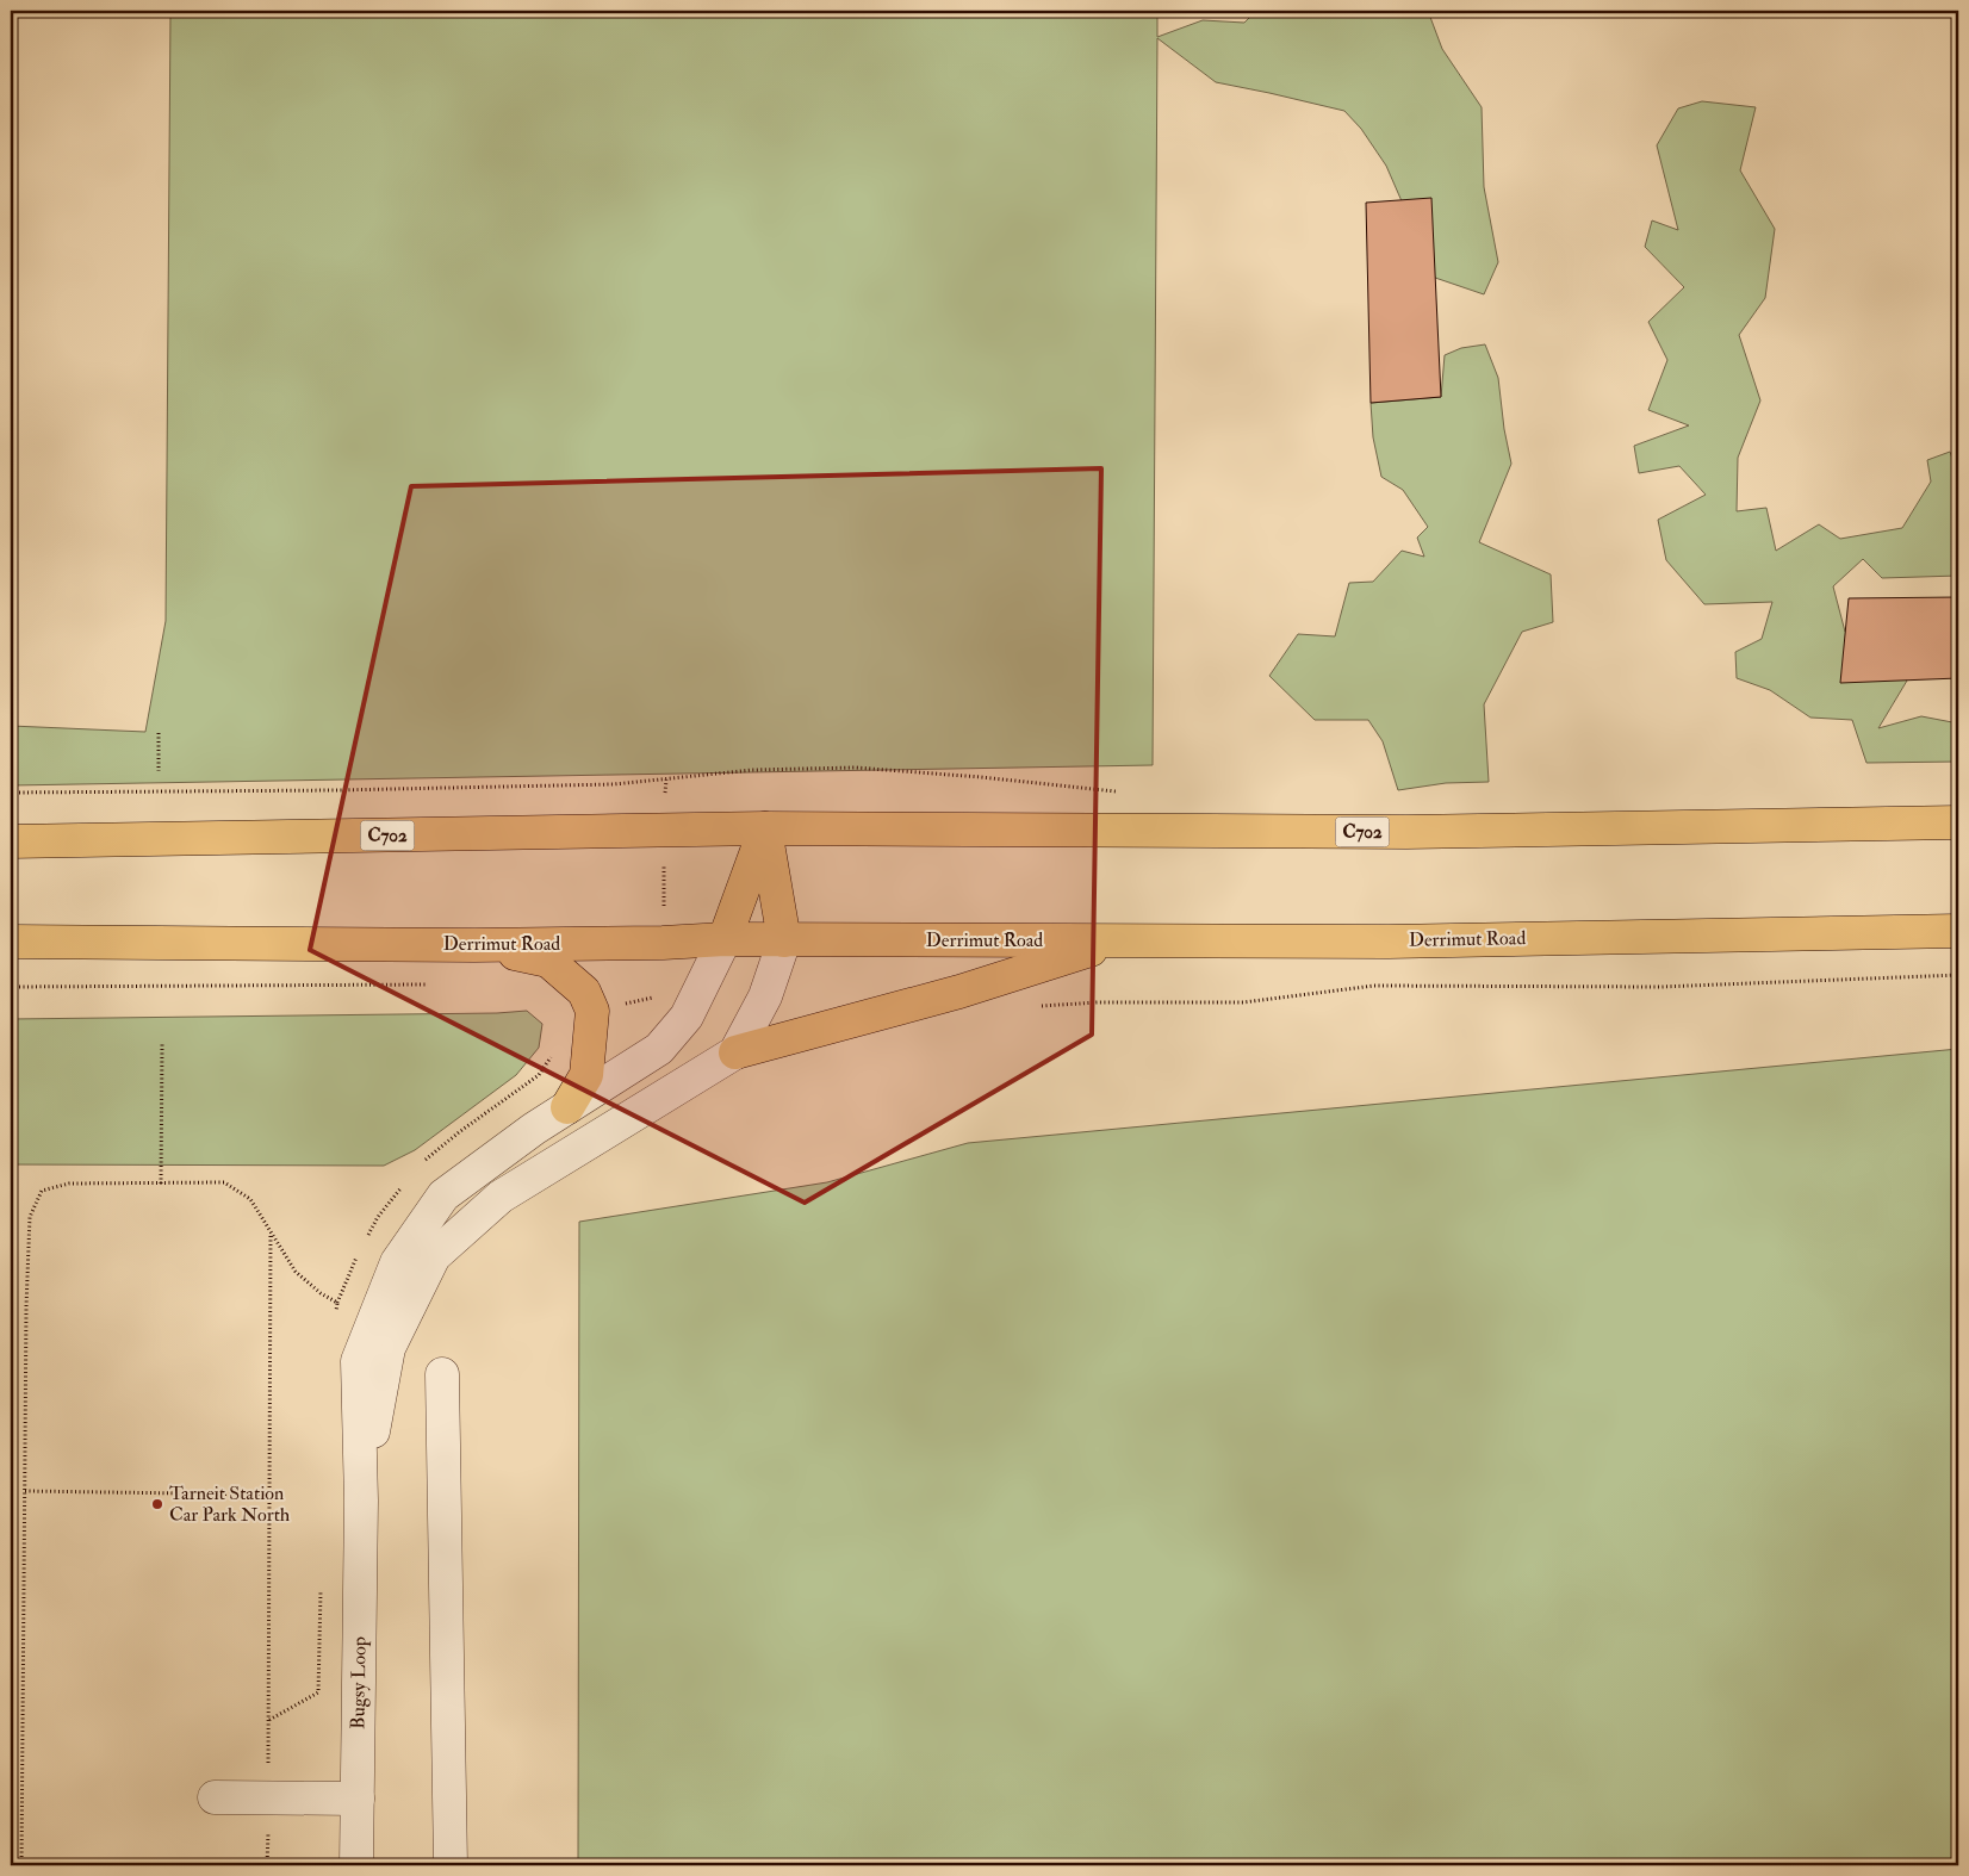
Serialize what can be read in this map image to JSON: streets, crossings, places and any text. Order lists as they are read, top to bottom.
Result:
{
  "streets": {
    "main road": ["C702", "Derrimut Road"],
    "lane": ["Bugsy Loop"]
  },
  "places": ["Tarneit Station Car Park North"]
}
